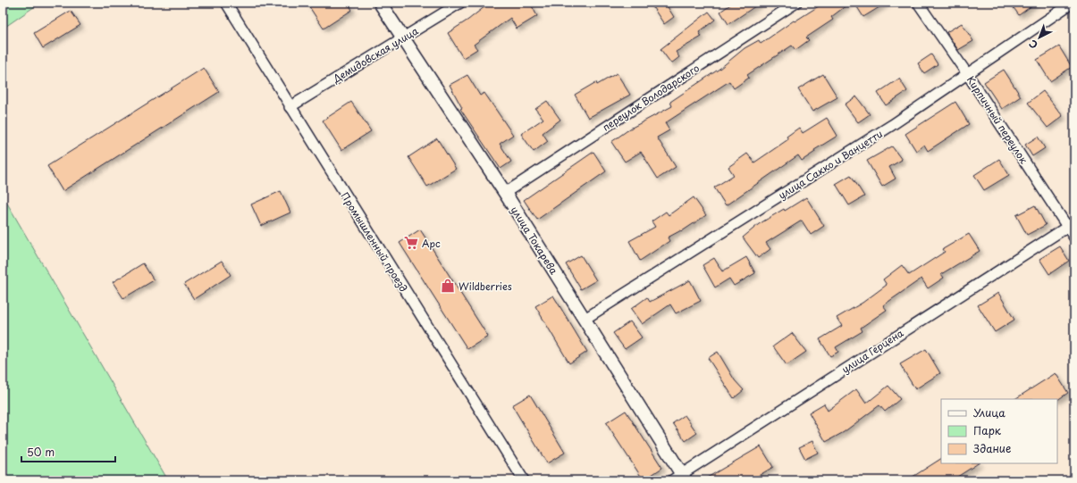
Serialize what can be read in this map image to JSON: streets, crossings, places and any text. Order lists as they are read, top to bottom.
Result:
{
  "streets": {
    "street": [
      "Демидовская улица",
      "переулок Володарского",
      "Кирпичный переулок",
      "улица Сакко и Ванцетти",
      "улица Токарева",
      "Промышленный проезд",
      "улица Герцена"
    ]
  },
  "crossings": [
    ["Демидовская улица", "улица Токарева"],
    ["Демидовская улица", "Промышленный проезд"],
    ["переулок Володарского", "улица Токарева"],
    ["Кирпичный переулок", "улица Сакко и Ванцетти"],
    ["Кирпичный переулок", "улица Герцена"],
    ["улица Сакко и Ванцетти", "улица Токарева"],
    ["улица Токарева", "улица Герцена"]
  ],
  "places": {
    "supermarket": ["Арс"],
    "shop": ["Wildberries"]
  },
  "legend": ["Улица", "Парк", "Здание"],
  "scale_bar": "50 m",
  "north": "bottom left"
}
